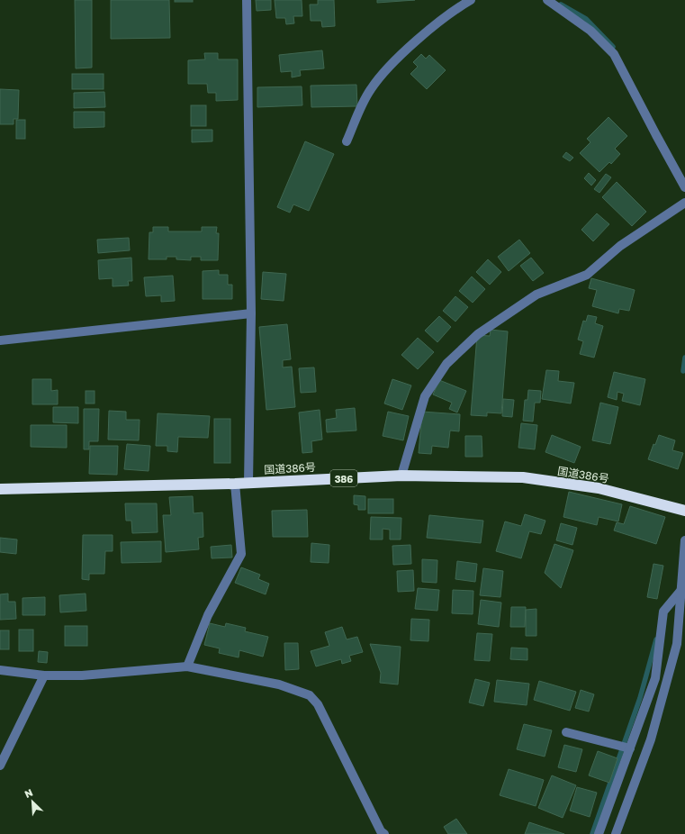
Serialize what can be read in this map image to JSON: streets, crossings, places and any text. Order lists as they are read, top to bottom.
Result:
{
  "streets": {
    "highway": ["国道386号", "386"]
  },
  "north": "top left"
}
